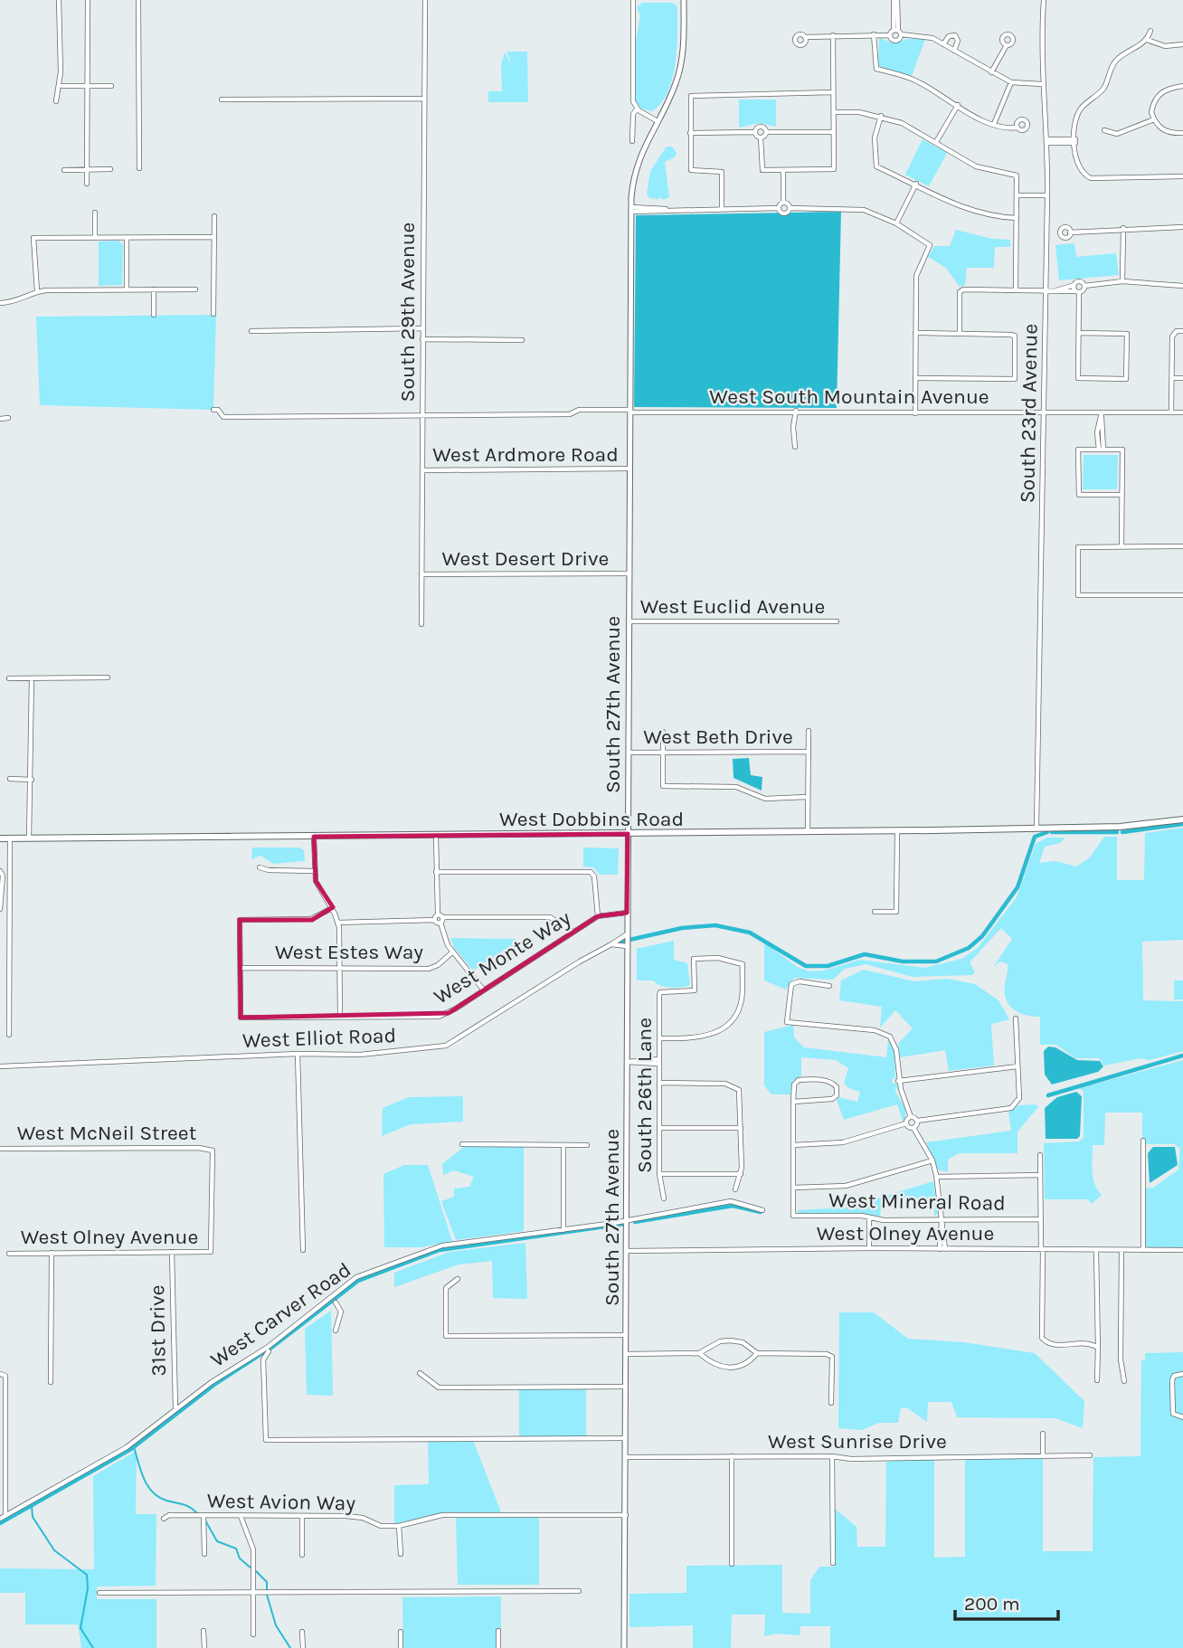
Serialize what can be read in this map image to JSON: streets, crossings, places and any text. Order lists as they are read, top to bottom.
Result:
{
  "streets": {
    "main road": ["West Dobbins Road"],
    "street": [
      "South 29th Avenue",
      "West South Mountain Avenue",
      "South 23rd Avenue",
      "West Ardmore Road",
      "West Desert Drive",
      "West Euclid Avenue",
      "South 27th Avenue",
      "West Beth Drive",
      "West Estes Way",
      "West Monte Way",
      "West Elliot Road",
      "South 26th Lane",
      "West McNeil Street",
      "West Mineral Road",
      "West Olney Avenue",
      "West Carver Road",
      "31st Drive",
      "West Sunrise Drive",
      "West Avion Way"
    ]
  },
  "crossings": [
    ["South 29th Avenue", "West South Mountain Avenue"],
    ["South 29th Avenue", "West Ardmore Road"],
    ["South 29th Avenue", "West Desert Drive"],
    ["West South Mountain Avenue", "South 23rd Avenue"],
    ["West South Mountain Avenue", "South 27th Avenue"],
    ["South 23rd Avenue", "West Dobbins Road"],
    ["West Ardmore Road", "South 27th Avenue"],
    ["West Desert Drive", "South 27th Avenue"],
    ["West Euclid Avenue", "South 27th Avenue"],
    ["South 27th Avenue", "West Beth Drive"],
    ["South 27th Avenue", "West Dobbins Road"],
    ["South 27th Avenue", "West Monte Way"],
    ["South 27th Avenue", "West Elliot Road"],
    ["South 27th Avenue", "West Olney Avenue"],
    ["South 27th Avenue", "West Carver Road"],
    ["South 27th Avenue", "West Sunrise Drive"],
    ["South 27th Avenue", "West Avion Way"],
    ["West Estes Way", "West Monte Way"],
    ["West McNeil Street", "West Olney Avenue"],
    ["West Olney Avenue", "31st Drive"],
    ["West Carver Road", "31st Drive"]
  ],
  "scale_bar": "200 m"
}
